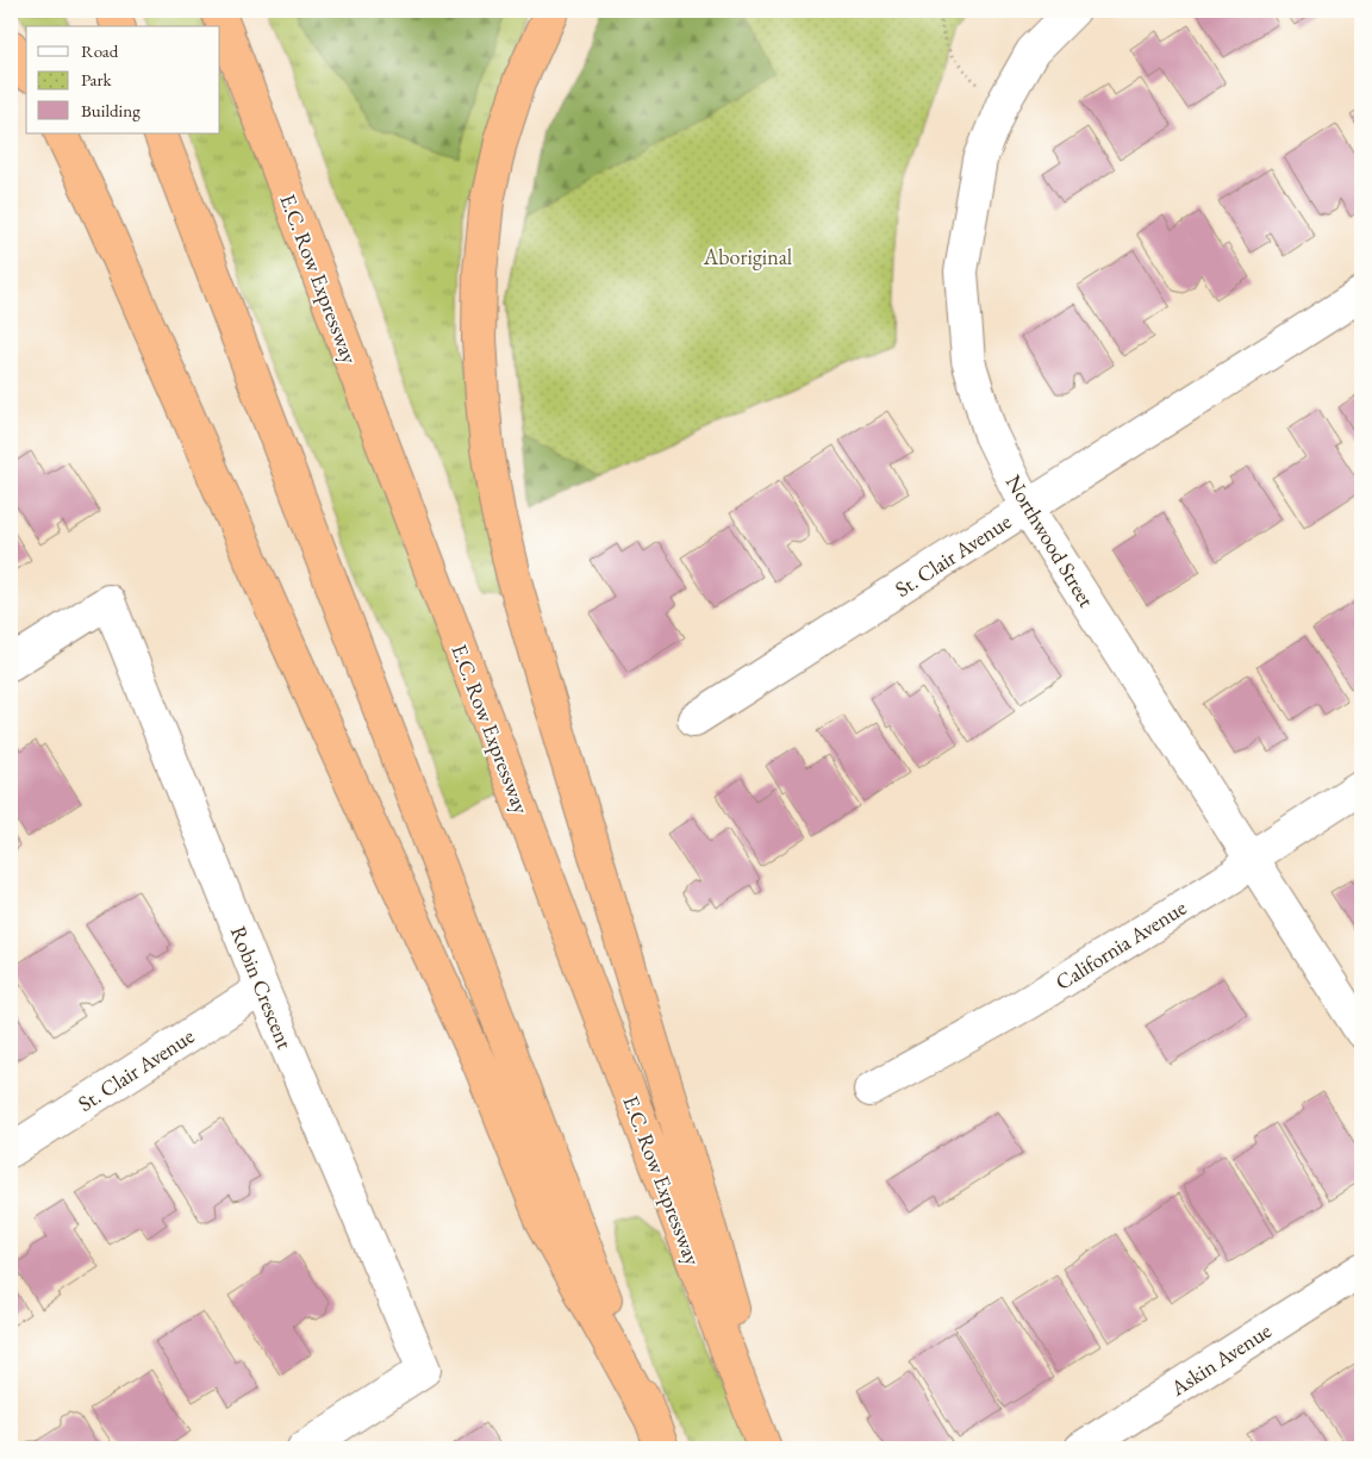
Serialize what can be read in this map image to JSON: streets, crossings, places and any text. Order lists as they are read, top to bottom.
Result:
{
  "streets": {
    "highway": ["E.C. Row Expressway"],
    "street": [
      "Northwood Street",
      "St. Clair Avenue",
      "California Avenue",
      "Robin Crescent",
      "Askin Avenue"
    ]
  },
  "crossings": [
    ["Northwood Street", "St. Clair Avenue"],
    ["Northwood Street", "California Avenue"],
    ["St. Clair Avenue", "Robin Crescent"]
  ],
  "parks": ["Aboriginal"],
  "legend": ["Road", "Park", "Building"]
}
